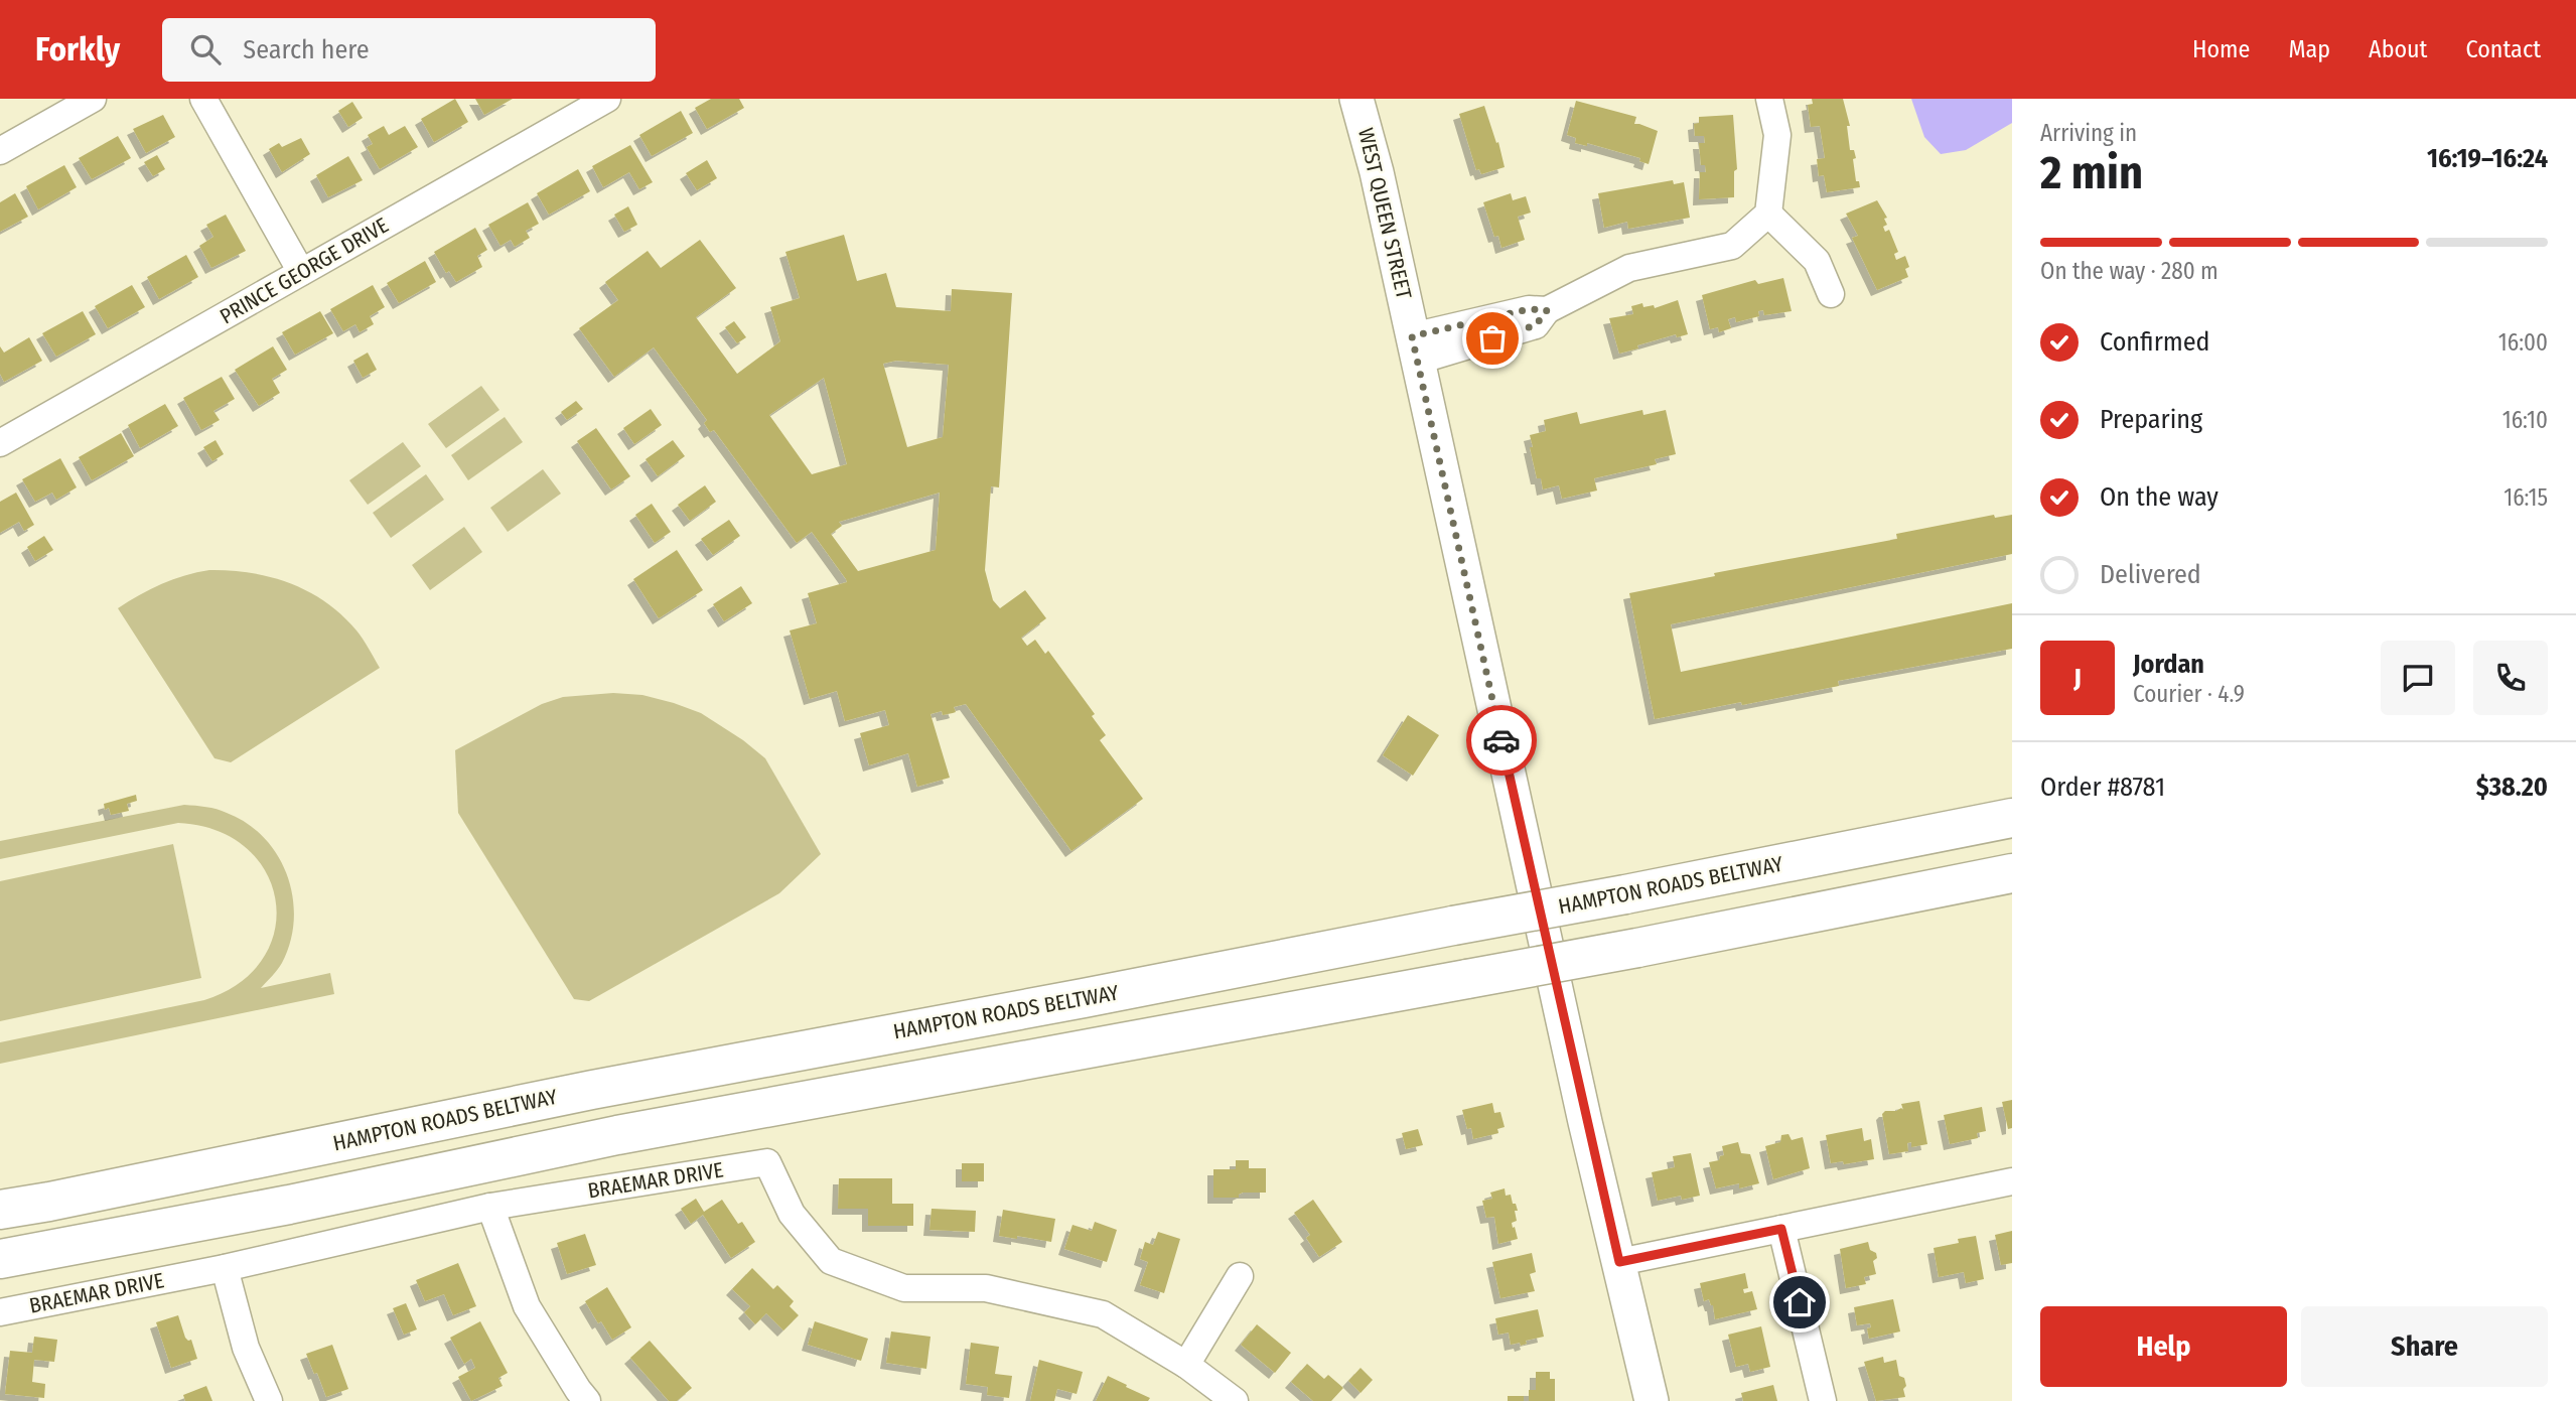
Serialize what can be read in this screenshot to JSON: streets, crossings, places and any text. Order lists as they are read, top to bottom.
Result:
{
  "streets": {
    "highway": ["HAMPTON ROADS BELTWAY"],
    "main road": ["WEST QUEEN STREET"],
    "street": ["PRINCE GEORGE DRIVE", "BRAEMAR DRIVE"]
  },
  "page": {
    "header": "Forkly",
    "search": "Search here",
    "nav": [
      "Home",
      "Map",
      "About",
      "Contact"
    ],
    "heading": ["2 min", "Arriving in", "16:19–16:24"],
    "panel": [
      "Jordan",
      "Courier · 4.9",
      "Order #8781",
      "$38.20"
    ],
    "bar": "On the way · 280 m",
    "list": [
      ["Confirmed", "16:00"],
      ["Preparing", "16:10"],
      ["On the way", "16:15"],
      "Delivered"
    ],
    "round": "J",
    "buttons": ["Help", "Share"]
  }
}
